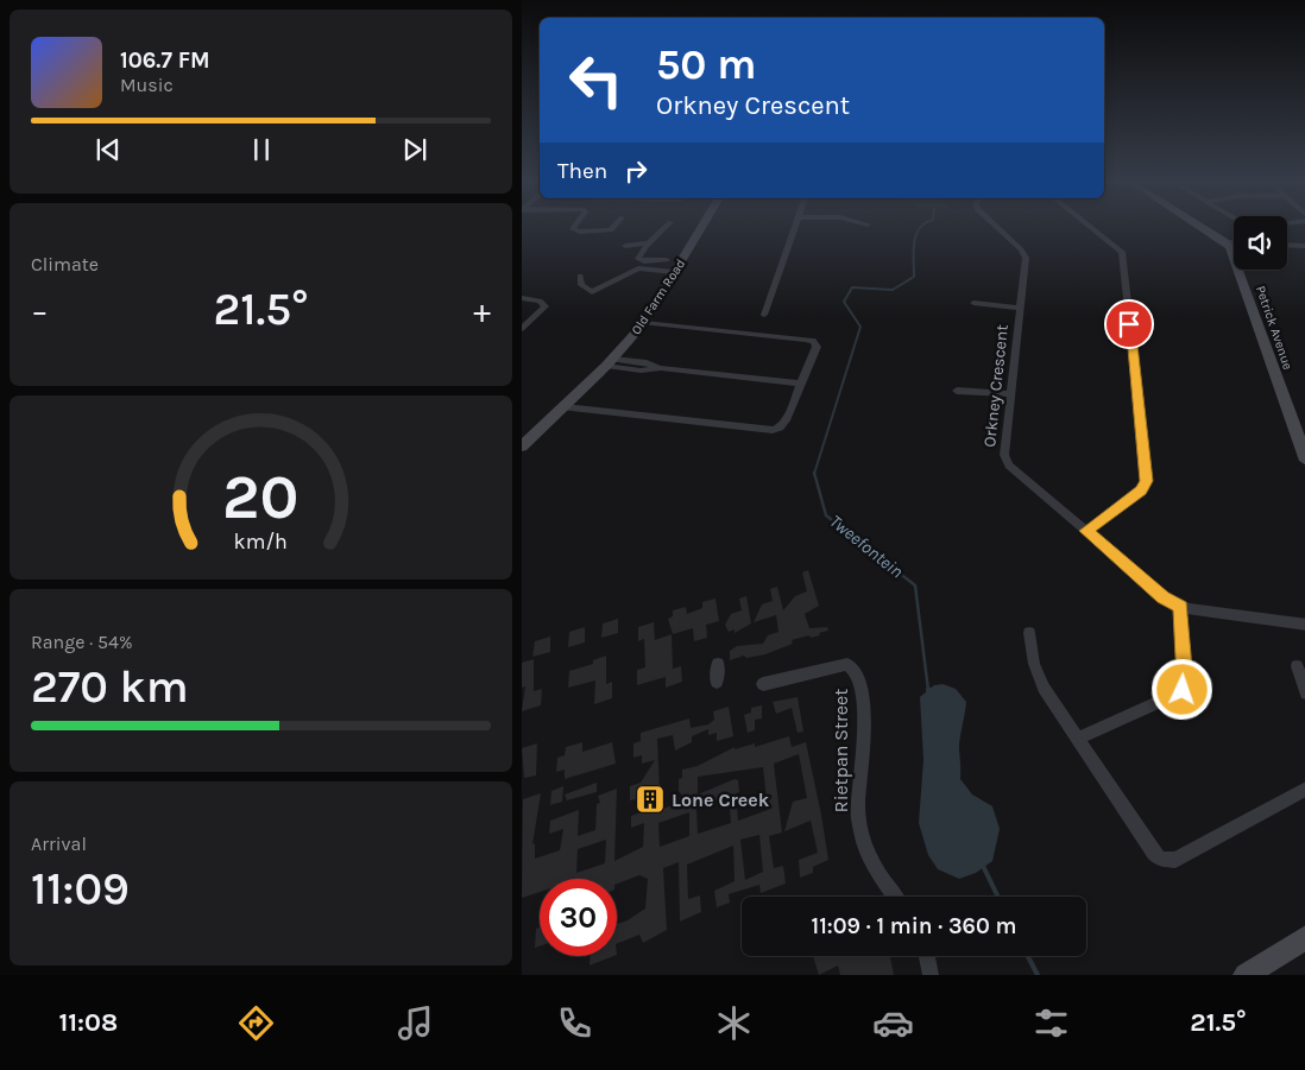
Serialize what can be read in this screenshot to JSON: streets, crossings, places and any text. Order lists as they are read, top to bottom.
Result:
{
  "streets": {
    "street": [
      "Old Farm Road",
      "Petrick Avenue",
      "Orkney Crescent",
      "Rietpan Street"
    ]
  },
  "water": ["Tweefontein"],
  "places": {
    "building": ["Lone Creek"]
  },
  "page": {
    "turn": ["50 m", "Orkney Crescent"],
    "song": ["106.7 FM", "Music"],
    "then": "Then",
    "tile": [
      "Climate",
      ["Range · 54%", "270 km"],
      ["Arrival", "11:09"]
    ],
    "heat": ["−", "21.5°", "+"],
    "limit": "30",
    "trip": "11:09 · 1 min · 360 m",
    "tabs": ["11:08", "21.5°"],
    "gauge": ["20", "km/h"]
  }
}
